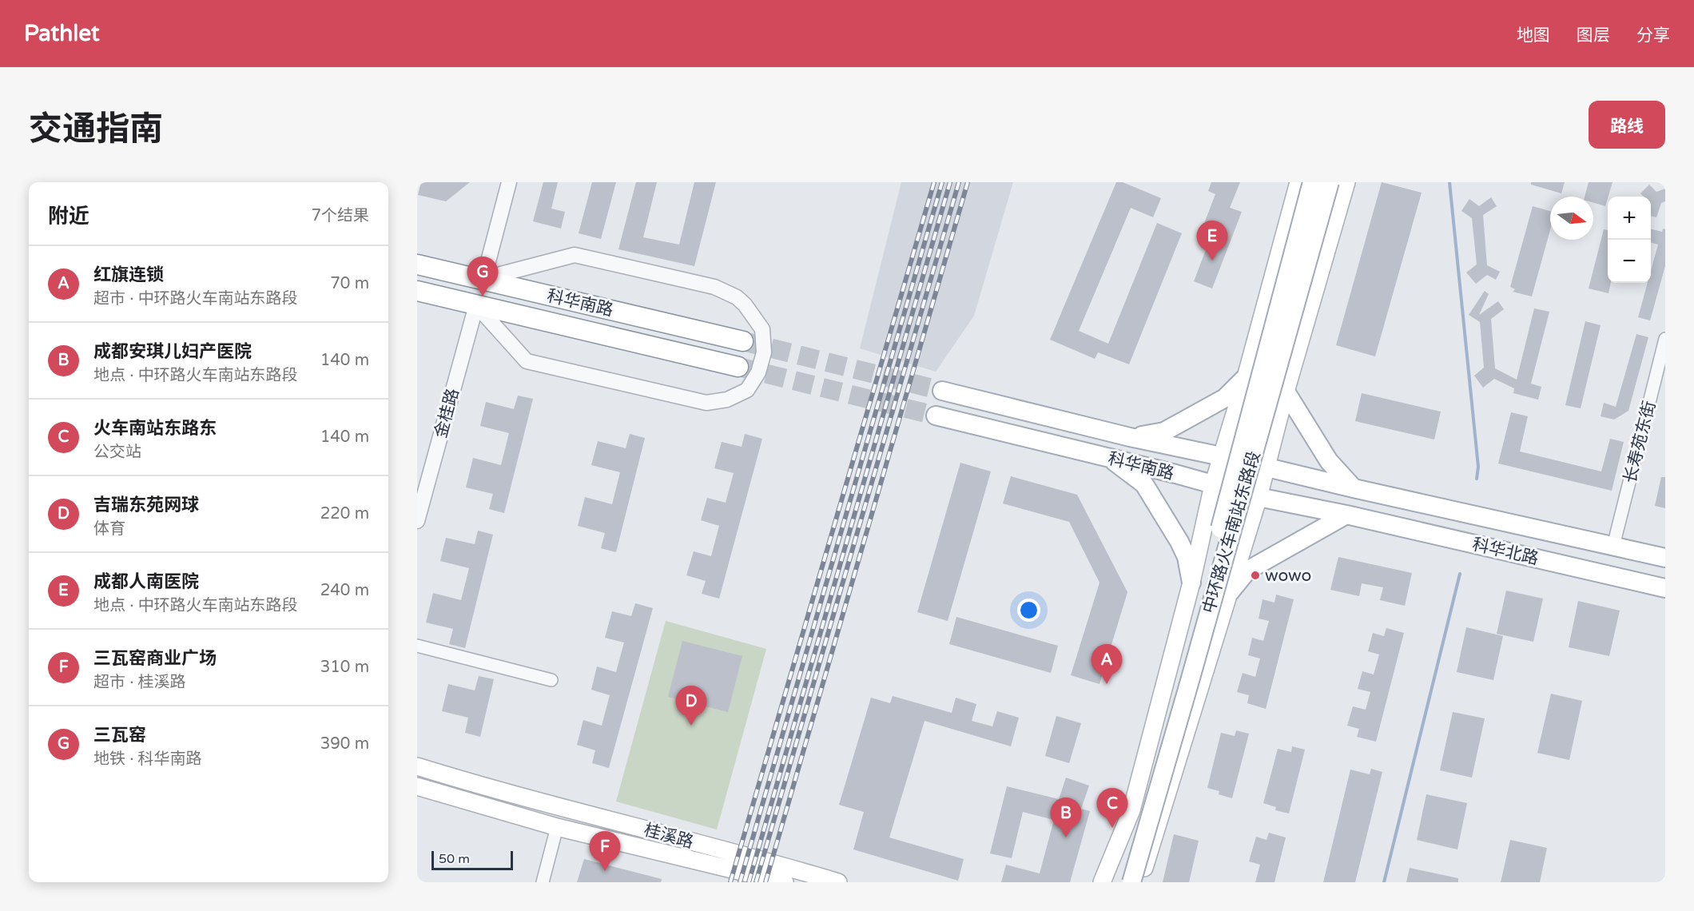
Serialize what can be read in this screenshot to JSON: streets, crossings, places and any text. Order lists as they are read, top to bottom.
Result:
{
  "streets": {
    "highway": ["科华南路"],
    "main road": ["中环路火车南站东路段", "科华北路", "桂溪路"],
    "street": ["金桂路", "长寿苑东街"]
  },
  "crossings": [
    ["科华南路", "金桂路"],
    ["科华南路", "科华北路"],
    ["长寿苑东街", "科华北路"]
  ],
  "places": ["wowo"],
  "scale_bar": "50 m",
  "north": "right",
  "page": {
    "header": "Pathlet",
    "nav": ["地图", "图层", "分享"],
    "title": "交通指南",
    "buttons": "路线",
    "heading": ["附近", "7个结果"],
    "map_buttons": ["+", "−"],
    "pins": [
      "E",
      "G",
      "A",
      "D",
      "C",
      "B",
      "F"
    ],
    "list": [
      {
        "mark": "A",
        "name": "红旗连锁",
        "note": "超市 · 中环路火车南站东路段",
        "value": "70 m"
      },
      {
        "mark": "B",
        "name": "成都安琪儿妇产医院",
        "note": "地点 · 中环路火车南站东路段",
        "value": "140 m"
      },
      {
        "mark": "C",
        "name": "火车南站东路东",
        "note": "公交站",
        "value": "140 m"
      },
      {
        "mark": "D",
        "name": "吉瑞东苑网球",
        "note": "体育",
        "value": "220 m"
      },
      {
        "mark": "E",
        "name": "成都人南医院",
        "note": "地点 · 中环路火车南站东路段",
        "value": "240 m"
      },
      {
        "mark": "F",
        "name": "三瓦窑商业广场",
        "note": "超市 · 桂溪路",
        "value": "310 m"
      },
      {
        "mark": "G",
        "name": "三瓦窑",
        "note": "地铁 · 科华南路",
        "value": "390 m"
      }
    ],
    "scale": "50 m"
  }
}
